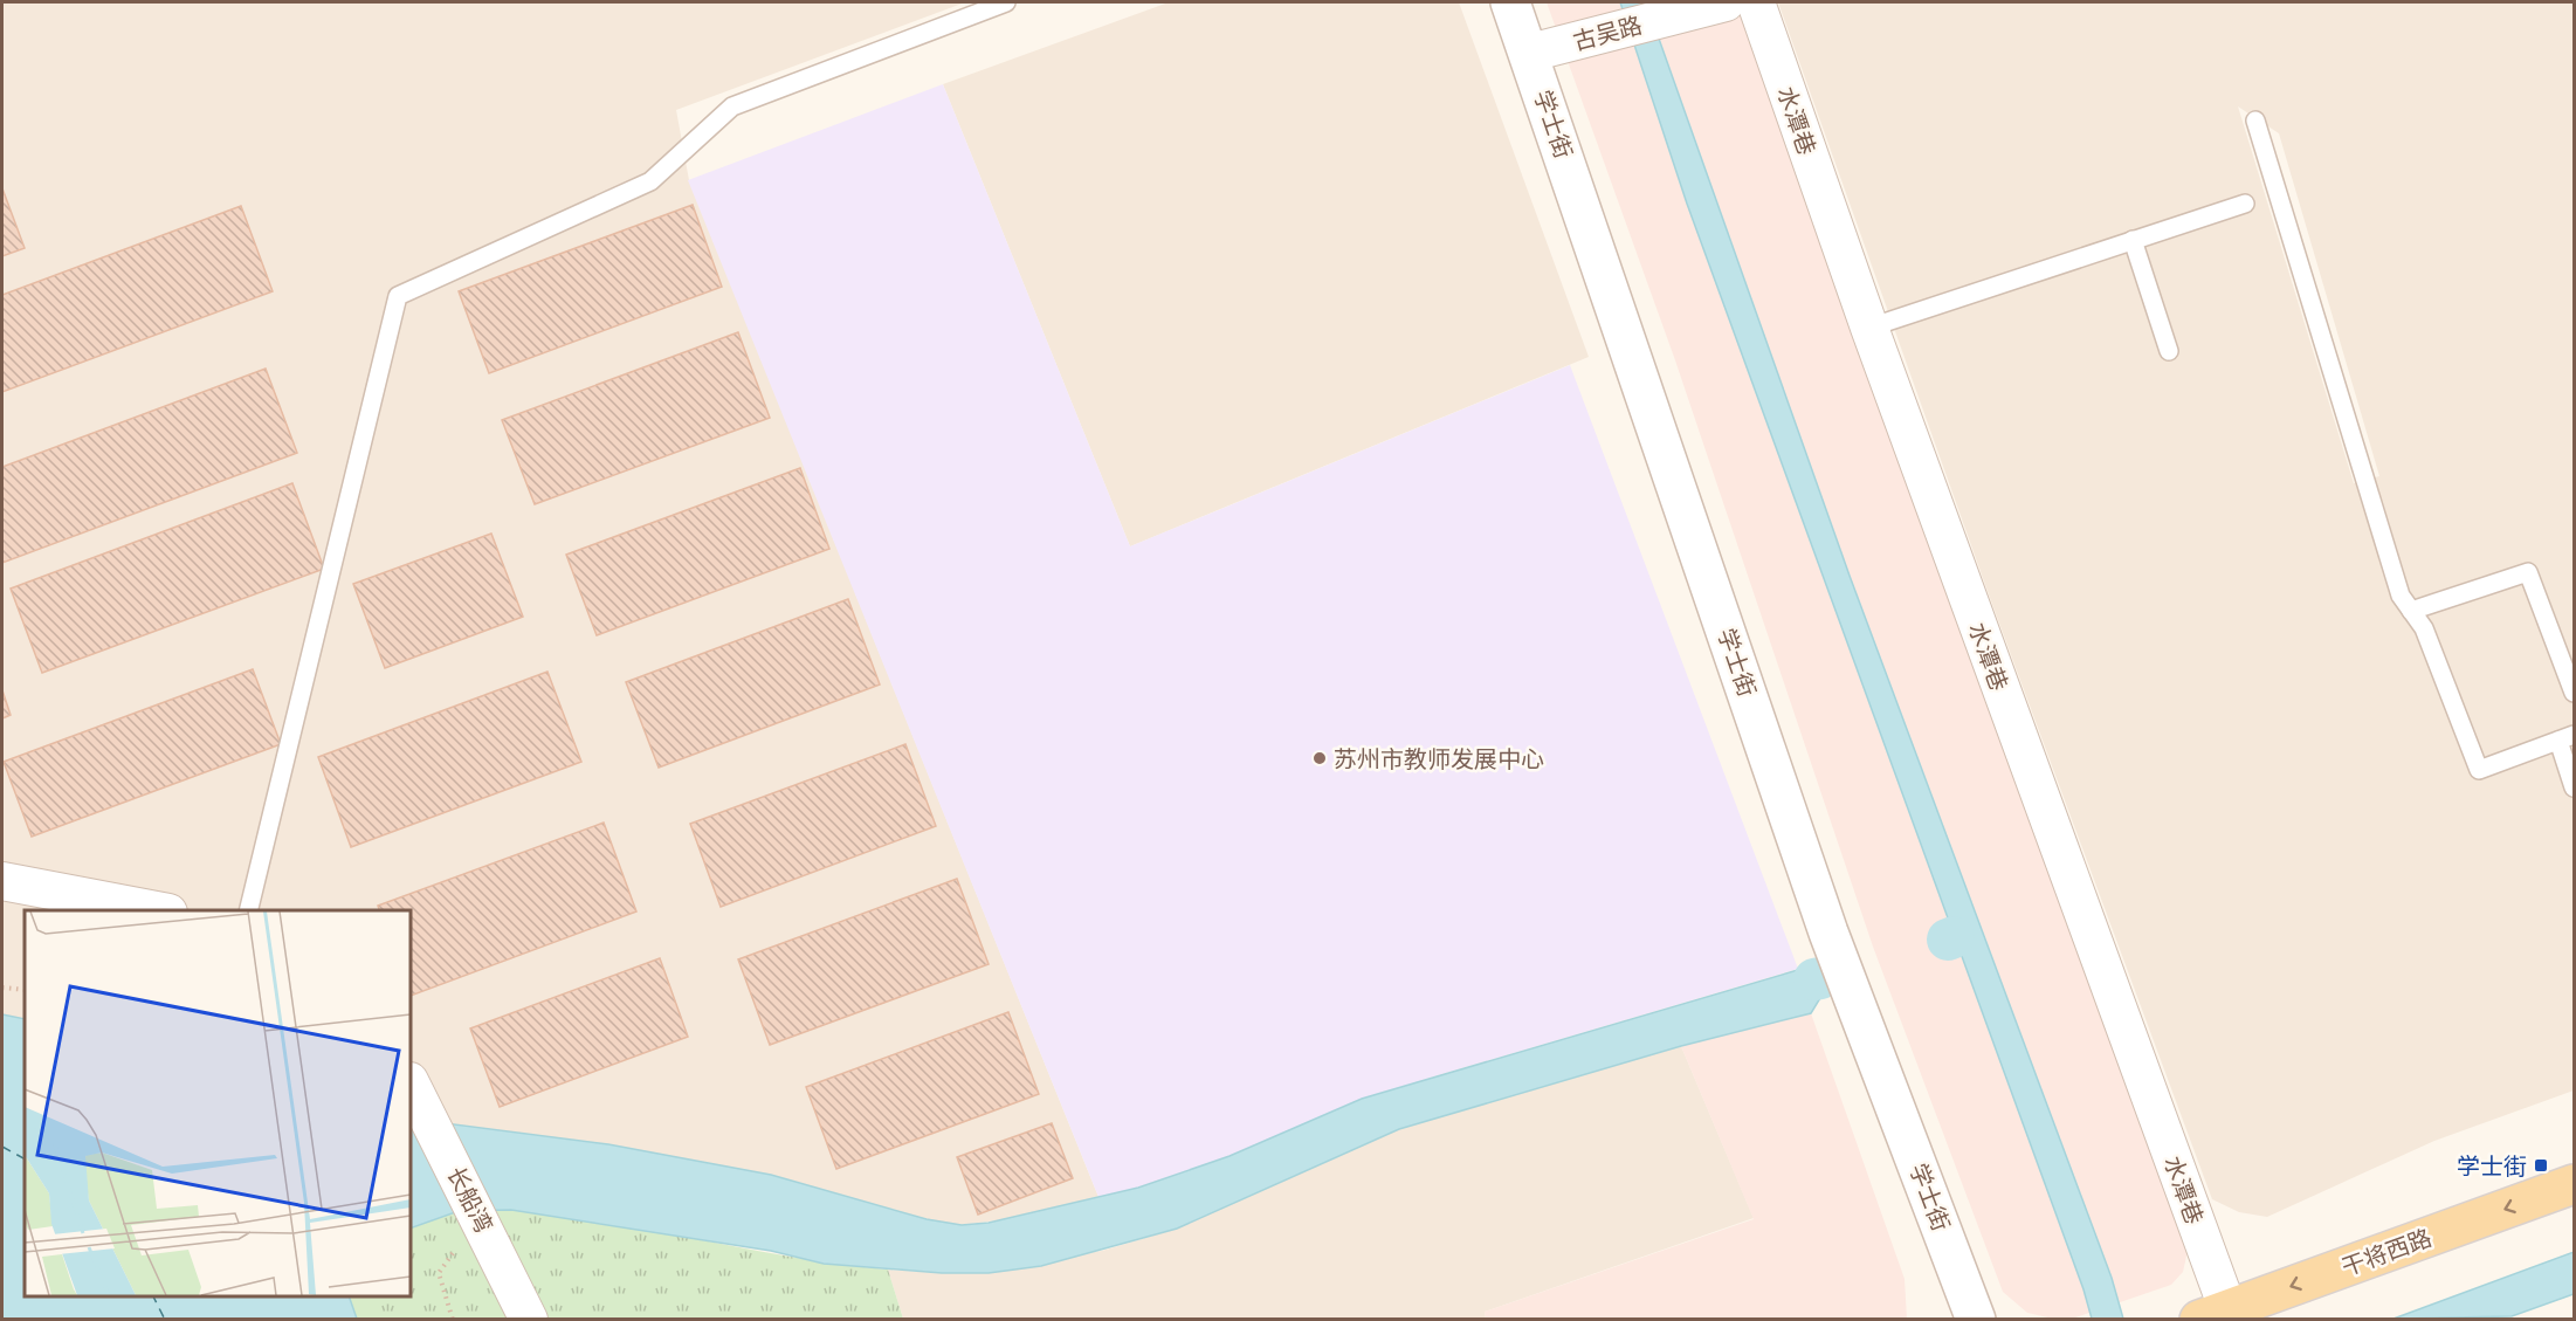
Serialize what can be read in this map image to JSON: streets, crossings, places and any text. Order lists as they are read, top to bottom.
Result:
{
  "streets": {
    "main road": ["干将西路"],
    "street": [
      "古吴路",
      "水潭巷",
      "学士街",
      "长船湾"
    ]
  },
  "crossings": [
    ["古吴路", "学士街"],
    ["水潭巷", "干将西路"]
  ],
  "one_way": ["干将西路"],
  "places": {
    "other": ["苏州市教师发展中心"],
    "transit": ["学士街"]
  }
}
